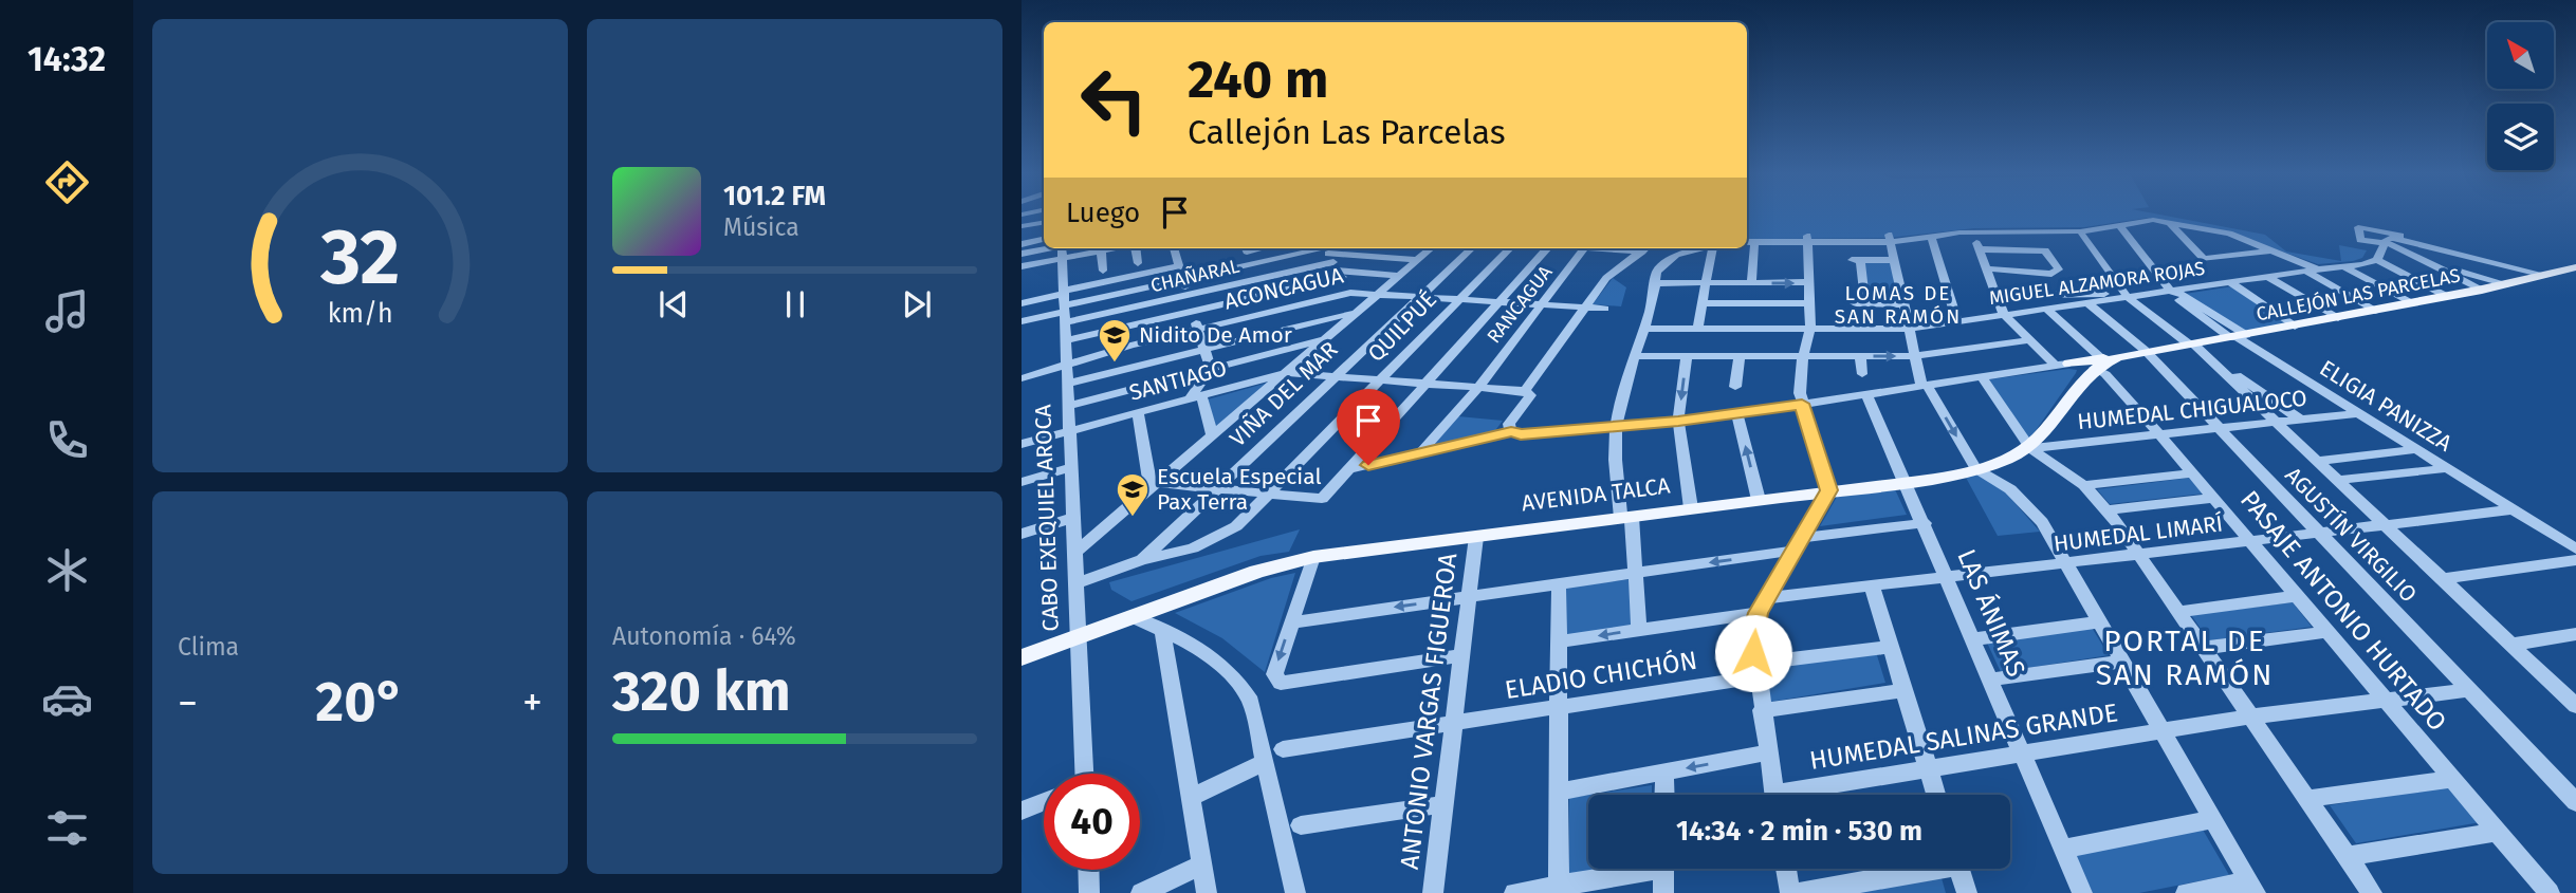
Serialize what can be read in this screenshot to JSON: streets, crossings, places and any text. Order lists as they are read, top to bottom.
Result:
{
  "streets": {
    "main road": ["CALLEJÓN LAS PARCELAS", "AVENIDA TALCA"],
    "street": [
      "CHAÑARAL",
      "MIGUEL ALZAMORA ROJAS",
      "ACONCAGUA",
      "RANCAGUA",
      "QUILPUÉ",
      "SANTIAGO",
      "VIÑA DEL MAR",
      "ELIGIA PANIZZA",
      "HUMEDAL CHIGUALOCO",
      "CABO EXEQUIEL AROCA",
      "HUMEDAL LIMARÍ",
      "AGUSTÍN VIRGILIO",
      "PASAJE ANTONIO HURTADO",
      "LAS ÁNIMAS",
      "ELADIO CHICHÓN",
      "ANTONIO VARGAS FIGUEROA",
      "HUMEDAL SALINAS GRANDE"
    ]
  },
  "crossings": [
    ["CHAÑARAL", "CABO EXEQUIEL AROCA"],
    ["MIGUEL ALZAMORA ROJAS", "ELIGIA PANIZZA"],
    ["MIGUEL ALZAMORA ROJAS", "AGUSTÍN VIRGILIO"],
    ["MIGUEL ALZAMORA ROJAS", "PASAJE ANTONIO HURTADO"],
    ["ACONCAGUA", "RANCAGUA"],
    ["ACONCAGUA", "QUILPUÉ"],
    ["ACONCAGUA", "VIÑA DEL MAR"],
    ["ACONCAGUA", "CABO EXEQUIEL AROCA"],
    ["CALLEJÓN LAS PARCELAS", "ELIGIA PANIZZA"],
    ["CALLEJÓN LAS PARCELAS", "AGUSTÍN VIRGILIO"],
    ["RANCAGUA", "SANTIAGO"],
    ["QUILPUÉ", "SANTIAGO"],
    ["QUILPUÉ", "VIÑA DEL MAR"],
    ["SANTIAGO", "VIÑA DEL MAR"],
    ["SANTIAGO", "CABO EXEQUIEL AROCA"],
    ["VIÑA DEL MAR", "CABO EXEQUIEL AROCA"],
    ["ELIGIA PANIZZA", "HUMEDAL CHIGUALOCO"],
    ["ELIGIA PANIZZA", "HUMEDAL LIMARÍ"],
    ["HUMEDAL CHIGUALOCO", "AVENIDA TALCA"],
    ["HUMEDAL CHIGUALOCO", "AGUSTÍN VIRGILIO"],
    ["HUMEDAL CHIGUALOCO", "PASAJE ANTONIO HURTADO"],
    ["AVENIDA TALCA", "CABO EXEQUIEL AROCA"],
    ["AVENIDA TALCA", "PASAJE ANTONIO HURTADO"],
    ["AVENIDA TALCA", "LAS ÁNIMAS"],
    ["AVENIDA TALCA", "ANTONIO VARGAS FIGUEROA"],
    ["HUMEDAL LIMARÍ", "AGUSTÍN VIRGILIO"],
    ["HUMEDAL LIMARÍ", "PASAJE ANTONIO HURTADO"],
    ["HUMEDAL LIMARÍ", "LAS ÁNIMAS"],
    ["AGUSTÍN VIRGILIO", "HUMEDAL SALINAS GRANDE"],
    ["PASAJE ANTONIO HURTADO", "HUMEDAL SALINAS GRANDE"],
    ["LAS ÁNIMAS", "HUMEDAL SALINAS GRANDE"],
    ["ELADIO CHICHÓN", "ANTONIO VARGAS FIGUEROA"]
  ],
  "districts": ["LOMAS DE SAN RAMÓN", "PORTAL DE SAN RAMÓN"],
  "places": {
    "school or university": ["Nidito De Amor", "Escuela Especial Pax Terra"]
  },
  "north": "top left",
  "page": {
    "tabs": "14:32",
    "turn": ["240 m", "Callejón Las Parcelas"],
    "song": ["101.2 FM", "Música"],
    "then": "Luego",
    "tile": [
      "Clima",
      ["Autonomía · 64%", "320 km"]
    ],
    "heat": ["−", "20°", "+"],
    "limit": "40",
    "trip": "14:34 · 2 min · 530 m",
    "gauge": ["32", "km/h"]
  }
}
